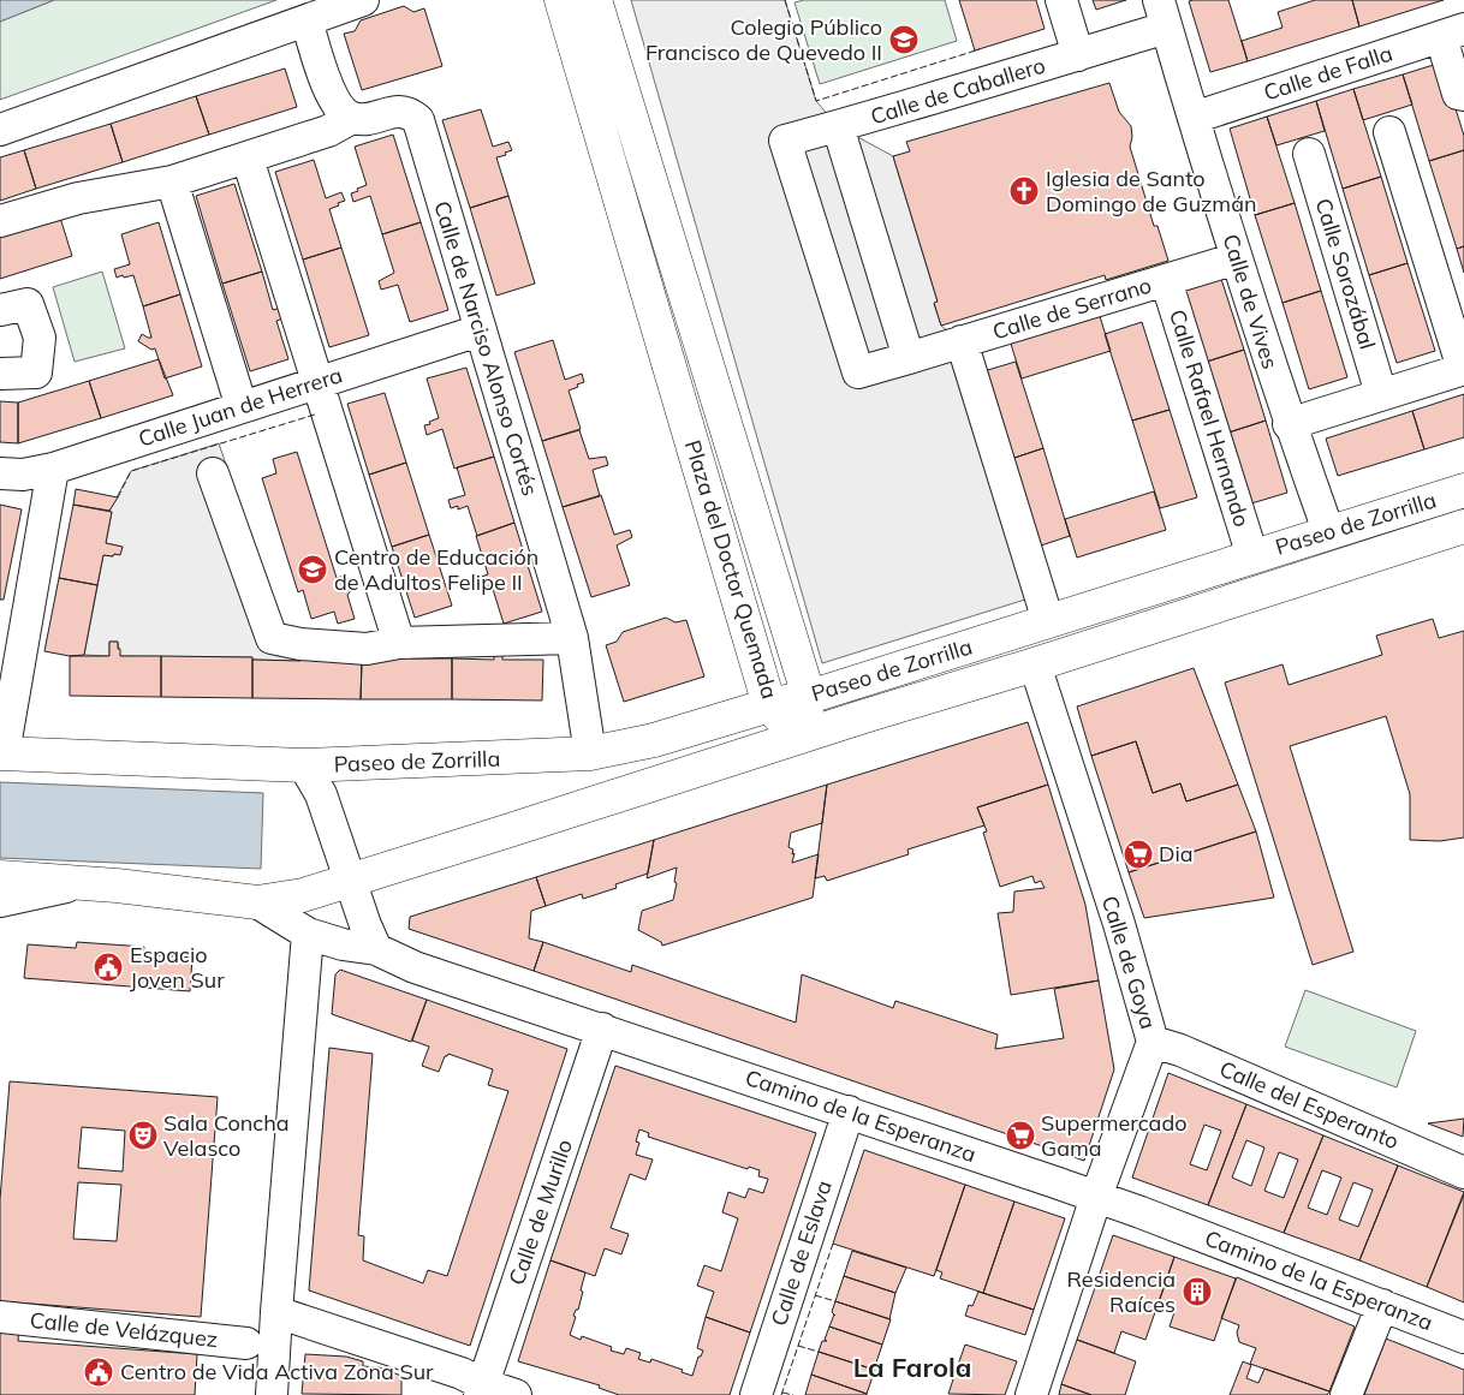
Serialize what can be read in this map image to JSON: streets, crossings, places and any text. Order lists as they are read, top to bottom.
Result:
{
  "streets": {
    "main road": ["Paseo de Zorrilla", "Plaza del Doctor Quemada"],
    "street": [
      "Calle de Falla",
      "Calle de Caballero",
      "Calle Sorozábal",
      "Calle de Vives",
      "Calle de Serrano",
      "Calle de Narciso Alonso Cortés",
      "Calle Juan de Herrera",
      "Calle Rafael Hernando",
      "Calle de Goya",
      "Calle del Esperanto",
      "Camino de la Esperanza",
      "Calle de Murillo",
      "Calle de Eslava",
      "Calle de Velázquez"
    ]
  },
  "crossings": [
    ["Calle de Falla", "Calle de Vives"],
    ["Calle de Caballero", "Calle de Vives"],
    ["Calle de Vives", "Calle de Serrano"],
    ["Calle de Vives", "Paseo de Zorrilla"],
    ["Calle de Serrano", "Calle Rafael Hernando"],
    ["Calle de Narciso Alonso Cortés", "Calle Juan de Herrera"],
    ["Calle de Narciso Alonso Cortés", "Paseo de Zorrilla"],
    ["Calle Rafael Hernando", "Paseo de Zorrilla"],
    ["Paseo de Zorrilla", "Plaza del Doctor Quemada"],
    ["Paseo de Zorrilla", "Calle de Goya"],
    ["Paseo de Zorrilla", "Camino de la Esperanza"],
    ["Calle de Goya", "Calle del Esperanto"],
    ["Calle de Goya", "Camino de la Esperanza"],
    ["Camino de la Esperanza", "Calle de Murillo"],
    ["Camino de la Esperanza", "Calle de Eslava"]
  ],
  "districts": ["La Farola"],
  "places": {
    "school or university": ["Colegio Público Francisco de Quevedo II", "Centro de Educación de Adultos Felipe II"],
    "church": ["Iglesia de Santo Domingo de Guzmán"],
    "supermarket": ["Dia", "Supermercado Gama"],
    "public building": ["Espacio Joven Sur", "Centro de Vida Activa Zona Sur"],
    "theatre": ["Sala Concha Velasco"],
    "building": ["Residencia Raíces"]
  }
}
